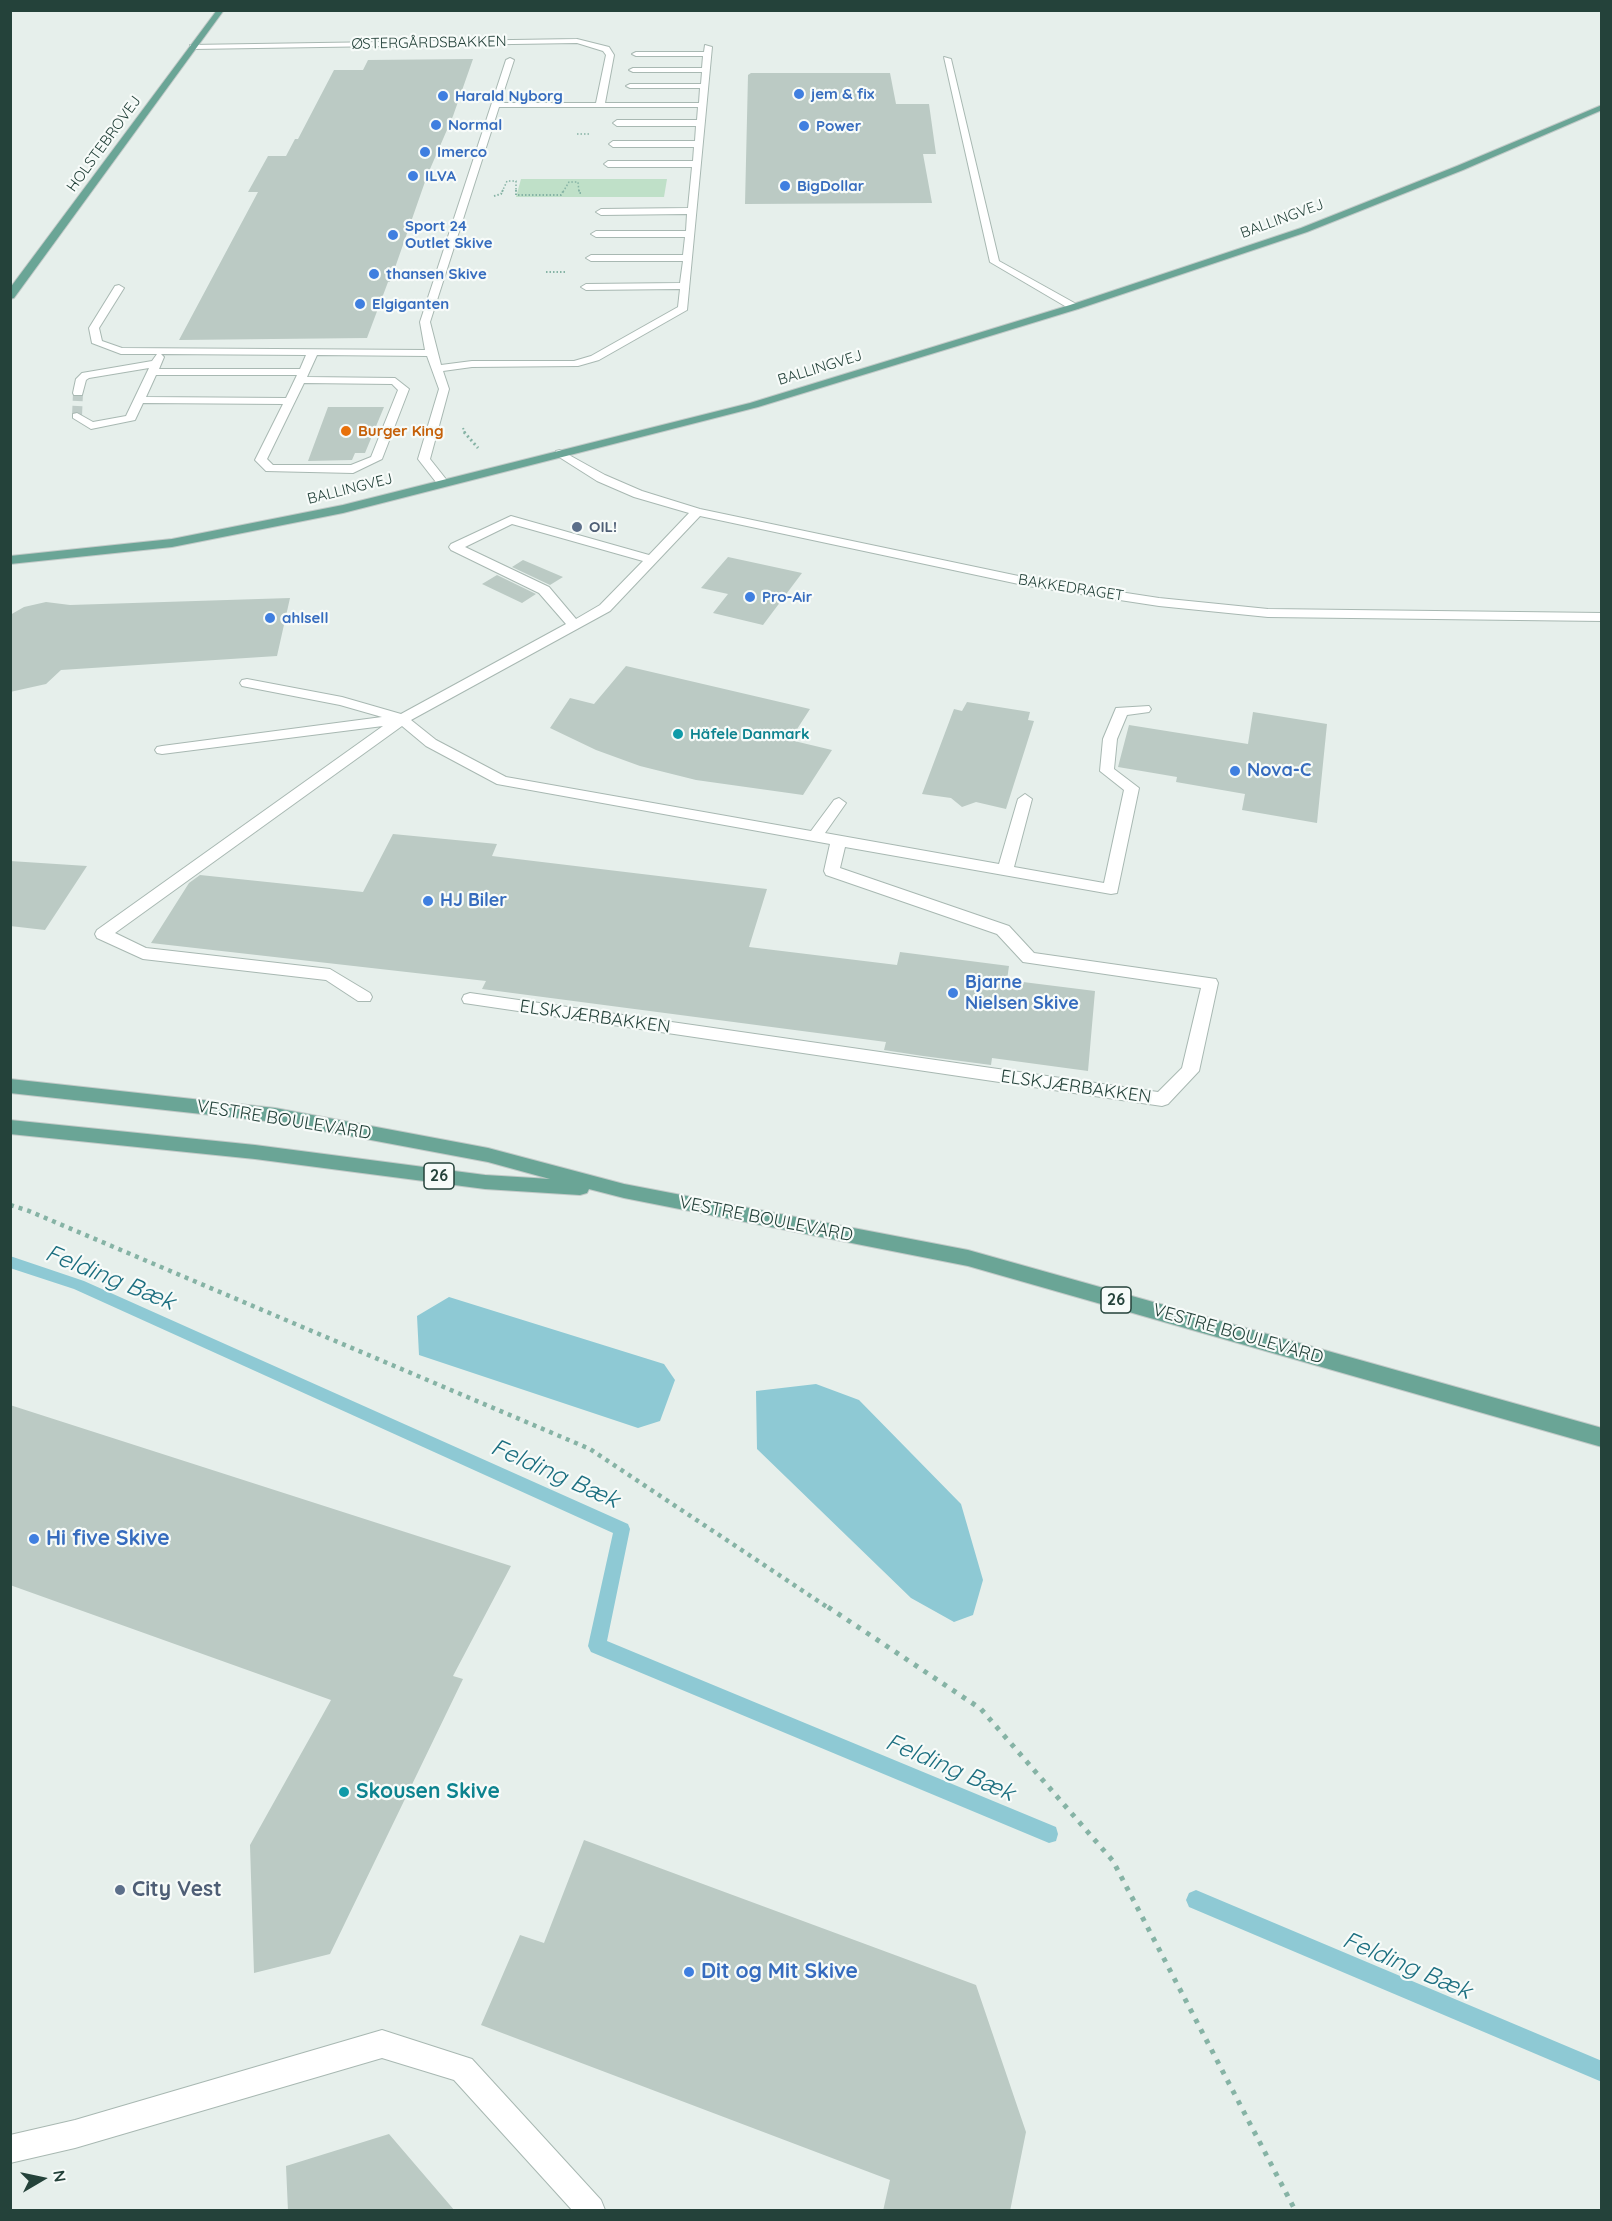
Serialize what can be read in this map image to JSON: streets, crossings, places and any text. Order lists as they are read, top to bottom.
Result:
{
  "streets": {
    "main road": [
      "HOLSTEBROVEJ",
      "BALLINGVEJ",
      "VESTRE BOULEVARD",
      "26"
    ],
    "street": ["ØSTERGÅRDSBAKKEN", "BAKKEDRAGET", "ELSKJÆRBAKKEN"]
  },
  "crossings": [
    ["ØSTERGÅRDSBAKKEN", "HOLSTEBROVEJ"],
    ["ØSTERGÅRDSBAKKEN", "BALLINGVEJ"],
    ["BALLINGVEJ", "BAKKEDRAGET"]
  ],
  "water": ["Felding Bæk"],
  "places": [
    "jem & fix",
    "Harald Nyborg",
    "Normal",
    "Power",
    "Imerco",
    "ILVA",
    "BigDollar",
    "Sport 24 Outlet Skive",
    "thansen Skive",
    "Elgiganten",
    "Burger King",
    "OIL!",
    "Pro-Air",
    "ahlsell",
    "Häfele Danmark",
    "Nova-C",
    "HJ Biler",
    "Bjarne Nielsen Skive",
    "Hi five Skive",
    "Skousen Skive",
    "City Vest",
    "Dit og Mit Skive"
  ],
  "north": "right"
}
